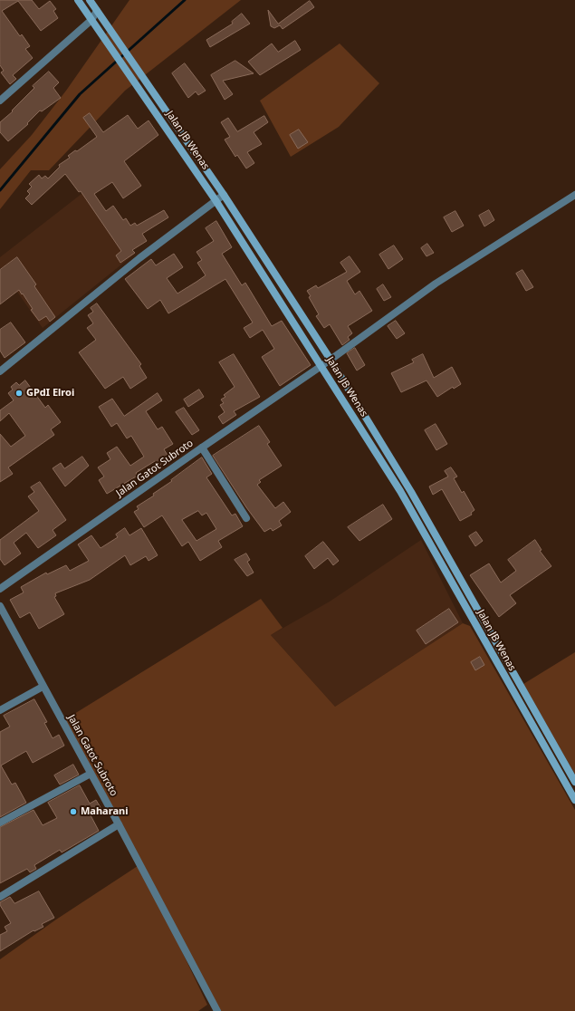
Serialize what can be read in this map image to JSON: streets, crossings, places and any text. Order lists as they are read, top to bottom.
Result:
{
  "streets": {
    "main road": ["Jalan JB Wenas"],
    "street": ["Jalan Gatot Subroto"]
  },
  "crossings": [
    ["Jalan JB Wenas", "Jalan Gatot Subroto"]
  ],
  "places": ["GPdI Elroi", "Maharani"]
}
